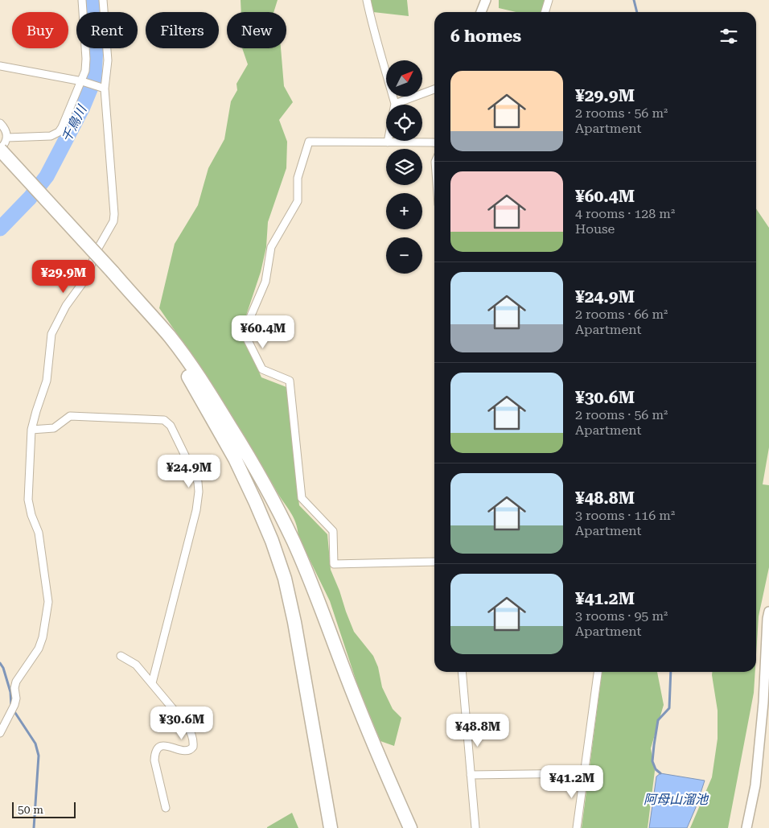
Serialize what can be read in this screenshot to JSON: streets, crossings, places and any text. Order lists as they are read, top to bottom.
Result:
{
  "water": ["千鳥川", "阿母山溜池"],
  "scale_bar": "50 m",
  "north": "top right",
  "page": {
    "chip": [
      "Buy",
      "Rent",
      "Filters",
      "New"
    ],
    "heading": "6 homes",
    "map_buttons": ["+", "−"],
    "list": [
      {
        "name": "¥29.9M",
        "note": "2 rooms · 56 m² · Apartment"
      },
      {
        "name": "¥60.4M",
        "note": "4 rooms · 128 m² · House"
      },
      {
        "name": "¥24.9M",
        "note": "2 rooms · 66 m² · Apartment"
      },
      {
        "name": "¥30.6M",
        "note": "2 rooms · 56 m² · Apartment"
      },
      {
        "name": "¥48.8M",
        "note": "3 rooms · 116 m² · Apartment"
      },
      {
        "name": "¥41.2M",
        "note": "3 rooms · 95 m² · Apartment"
      }
    ],
    "price": [
      "¥29.9M",
      "¥60.4M",
      "¥24.9M",
      "¥30.6M",
      "¥48.8M",
      "¥41.2M"
    ],
    "scale": "50 m"
  }
}
